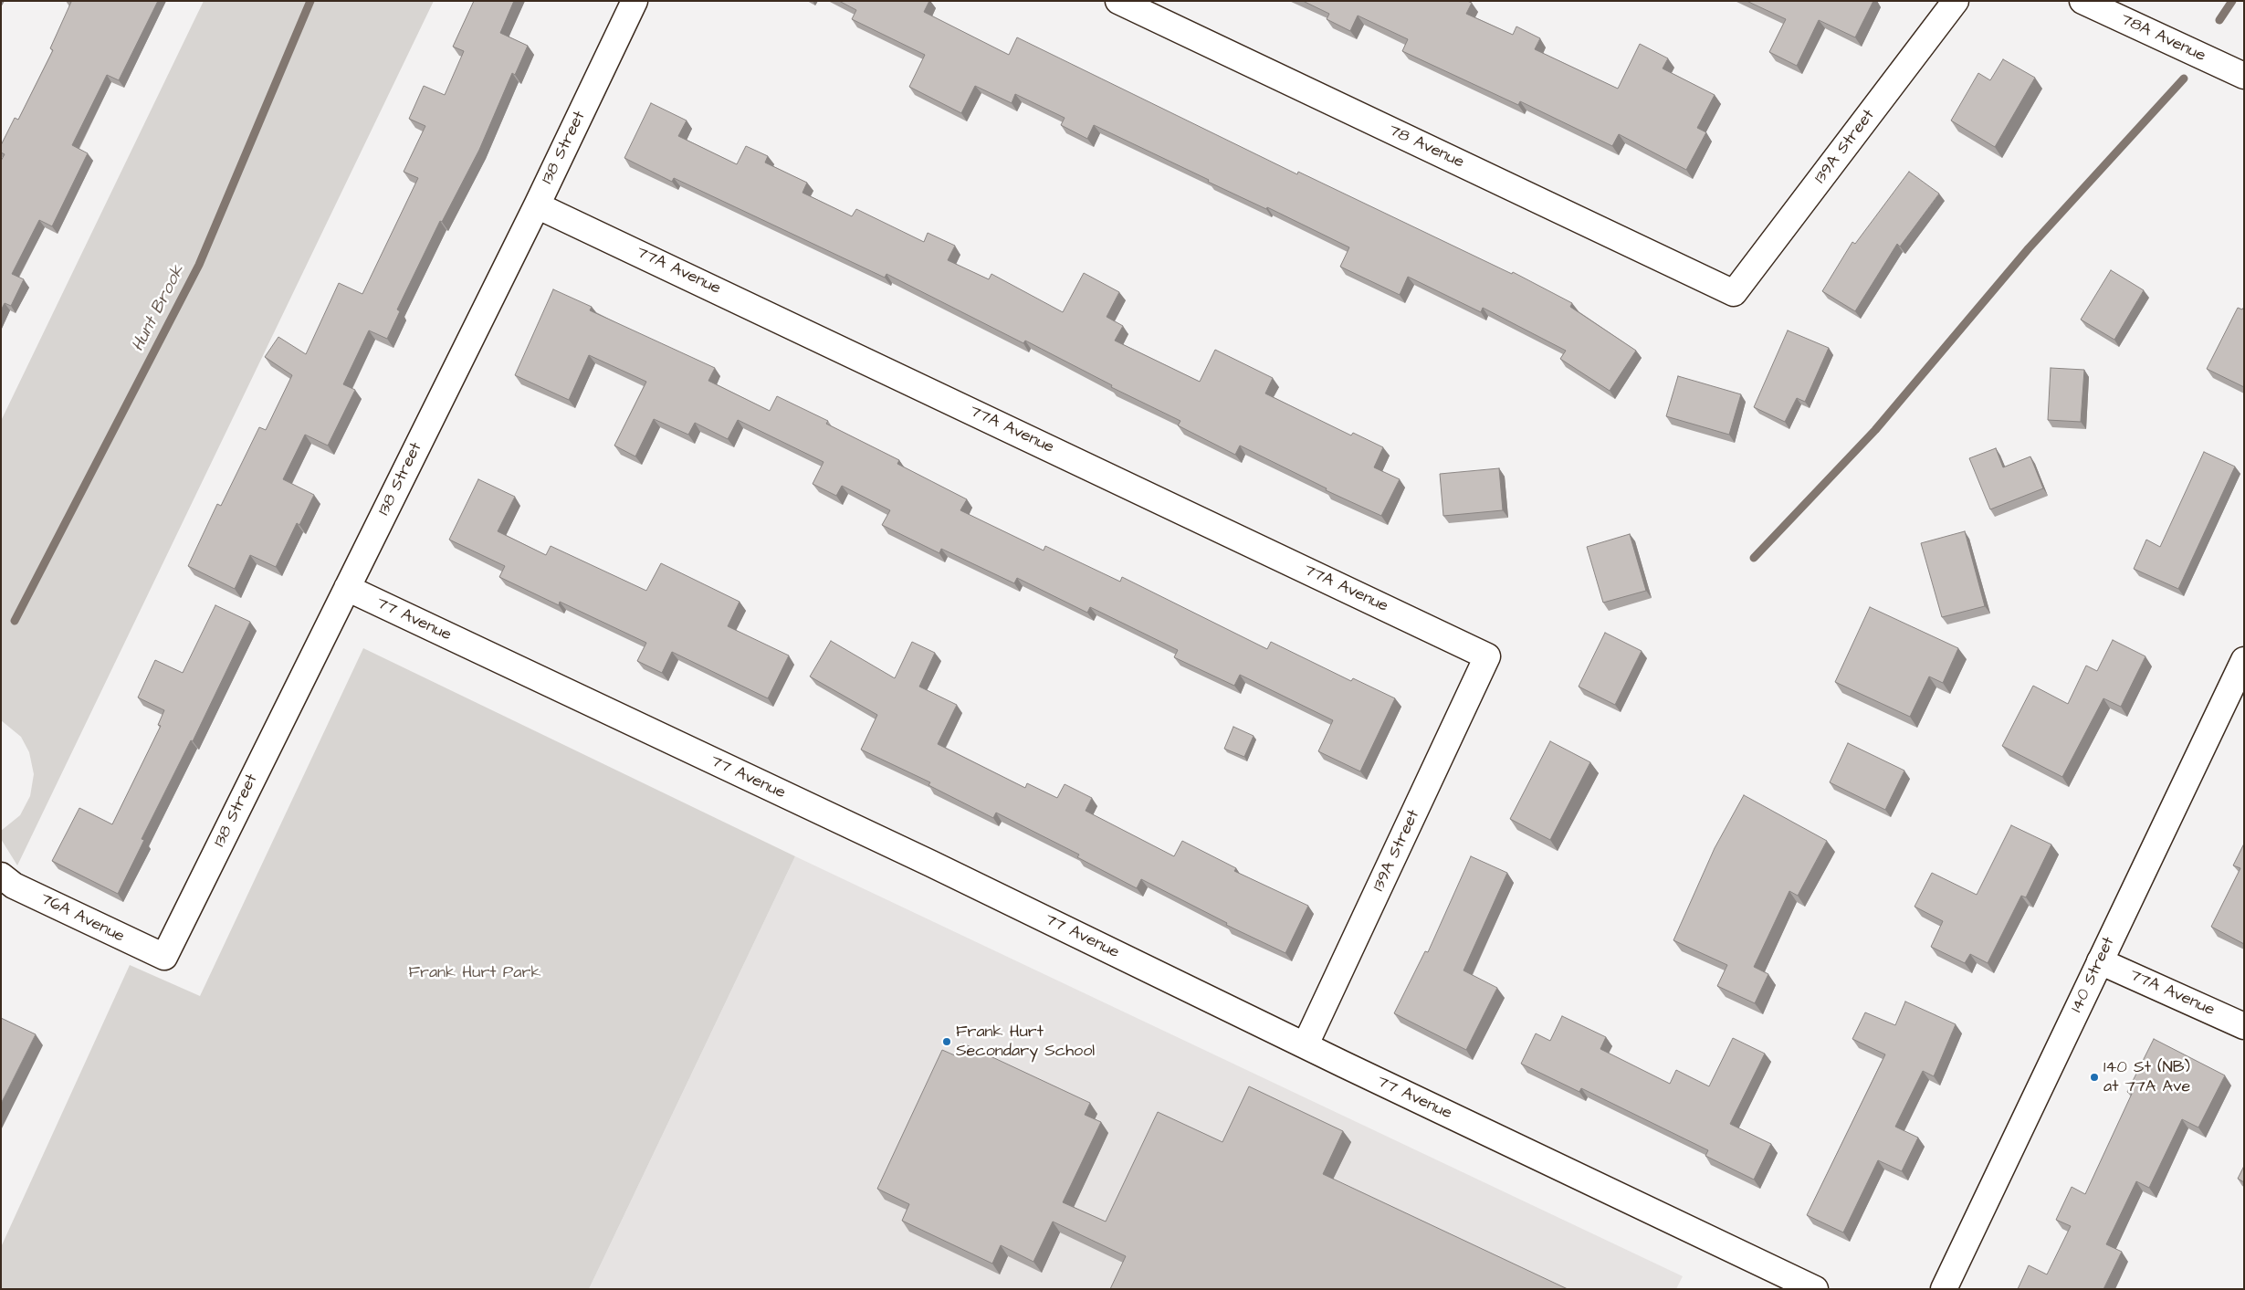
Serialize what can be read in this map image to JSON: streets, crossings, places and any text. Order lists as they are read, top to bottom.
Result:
{
  "streets": {
    "street": [
      "78A Avenue",
      "78 Avenue",
      "139A Street",
      "138 Street",
      "77A Avenue",
      "77 Avenue",
      "76A Avenue",
      "140 Street"
    ]
  },
  "crossings": [
    ["78 Avenue", "139A Street"],
    ["139A Street", "77A Avenue"],
    ["139A Street", "77 Avenue"],
    ["138 Street", "77A Avenue"],
    ["138 Street", "77 Avenue"],
    ["138 Street", "76A Avenue"],
    ["77A Avenue", "140 Street"]
  ],
  "water": ["Hunt Brook"],
  "parks": ["Frank Hurt Park"],
  "places": ["Frank Hurt Secondary School", "140 St (NB) at 77A Ave"]
}
